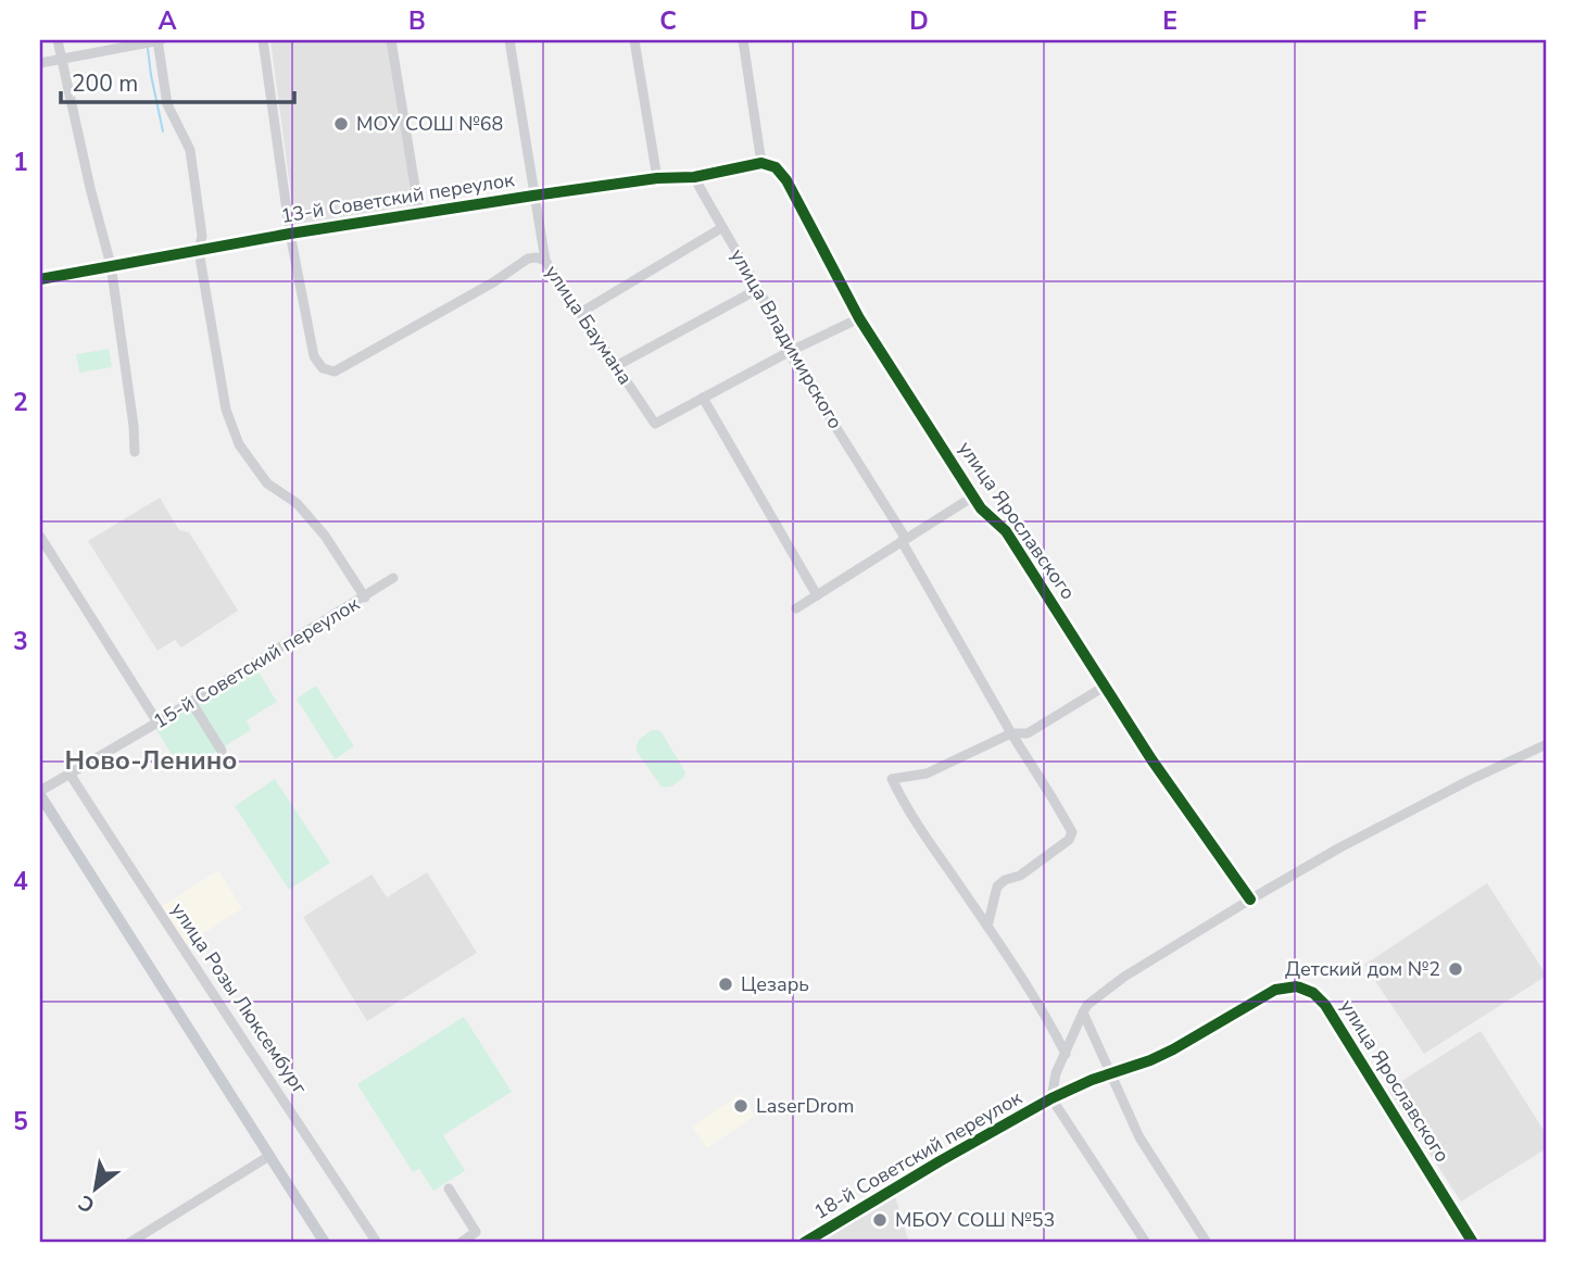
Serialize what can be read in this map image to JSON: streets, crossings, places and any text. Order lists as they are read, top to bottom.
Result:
{
  "streets": {
    "street": [
      "13-й Советский переулок",
      "улица Баумана",
      "улица Владимирского",
      "улица Ярославского",
      "15-й Советский переулок",
      "улица Розы Люксембург",
      "18-й Советский переулок"
    ]
  },
  "crossings": [
    ["13-й Советский переулок", "улица Баумана"],
    ["13-й Советский переулок", "улица Владимирского"],
    ["13-й Советский переулок", "улица Ярославского"],
    ["улица Ярославского", "18-й Советский переулок"],
    ["15-й Советский переулок", "улица Розы Люксембург"]
  ],
  "districts": ["Ново-Ленино"],
  "places": [
    "МОУ СОШ №68",
    "Детский дом №2",
    "Цезарь",
    "LaseгDrom",
    "МБОУ СОШ №53"
  ],
  "scale_bar": "200 m",
  "north": "bottom left",
  "grid": {
    "columns": [
      "A",
      "B",
      "C",
      "D",
      "E",
      "F"
    ],
    "rows": [
      "1",
      "2",
      "3",
      "4",
      "5"
    ]
  }
}
